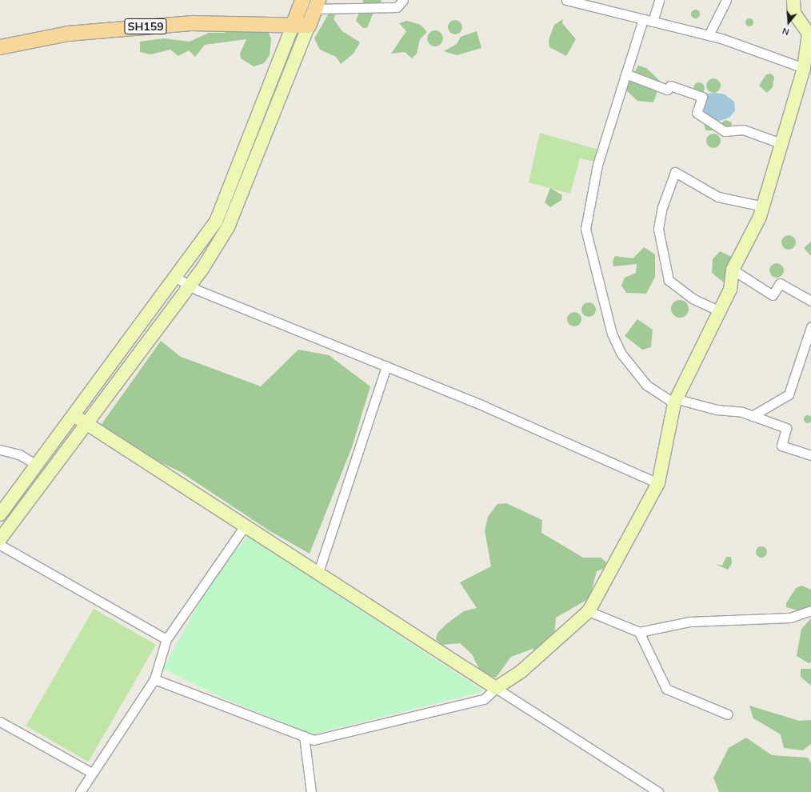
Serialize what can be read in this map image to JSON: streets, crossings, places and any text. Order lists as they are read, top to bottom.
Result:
{
  "streets": {
    "main road": ["SH159"]
  },
  "north": "bottom"
}
